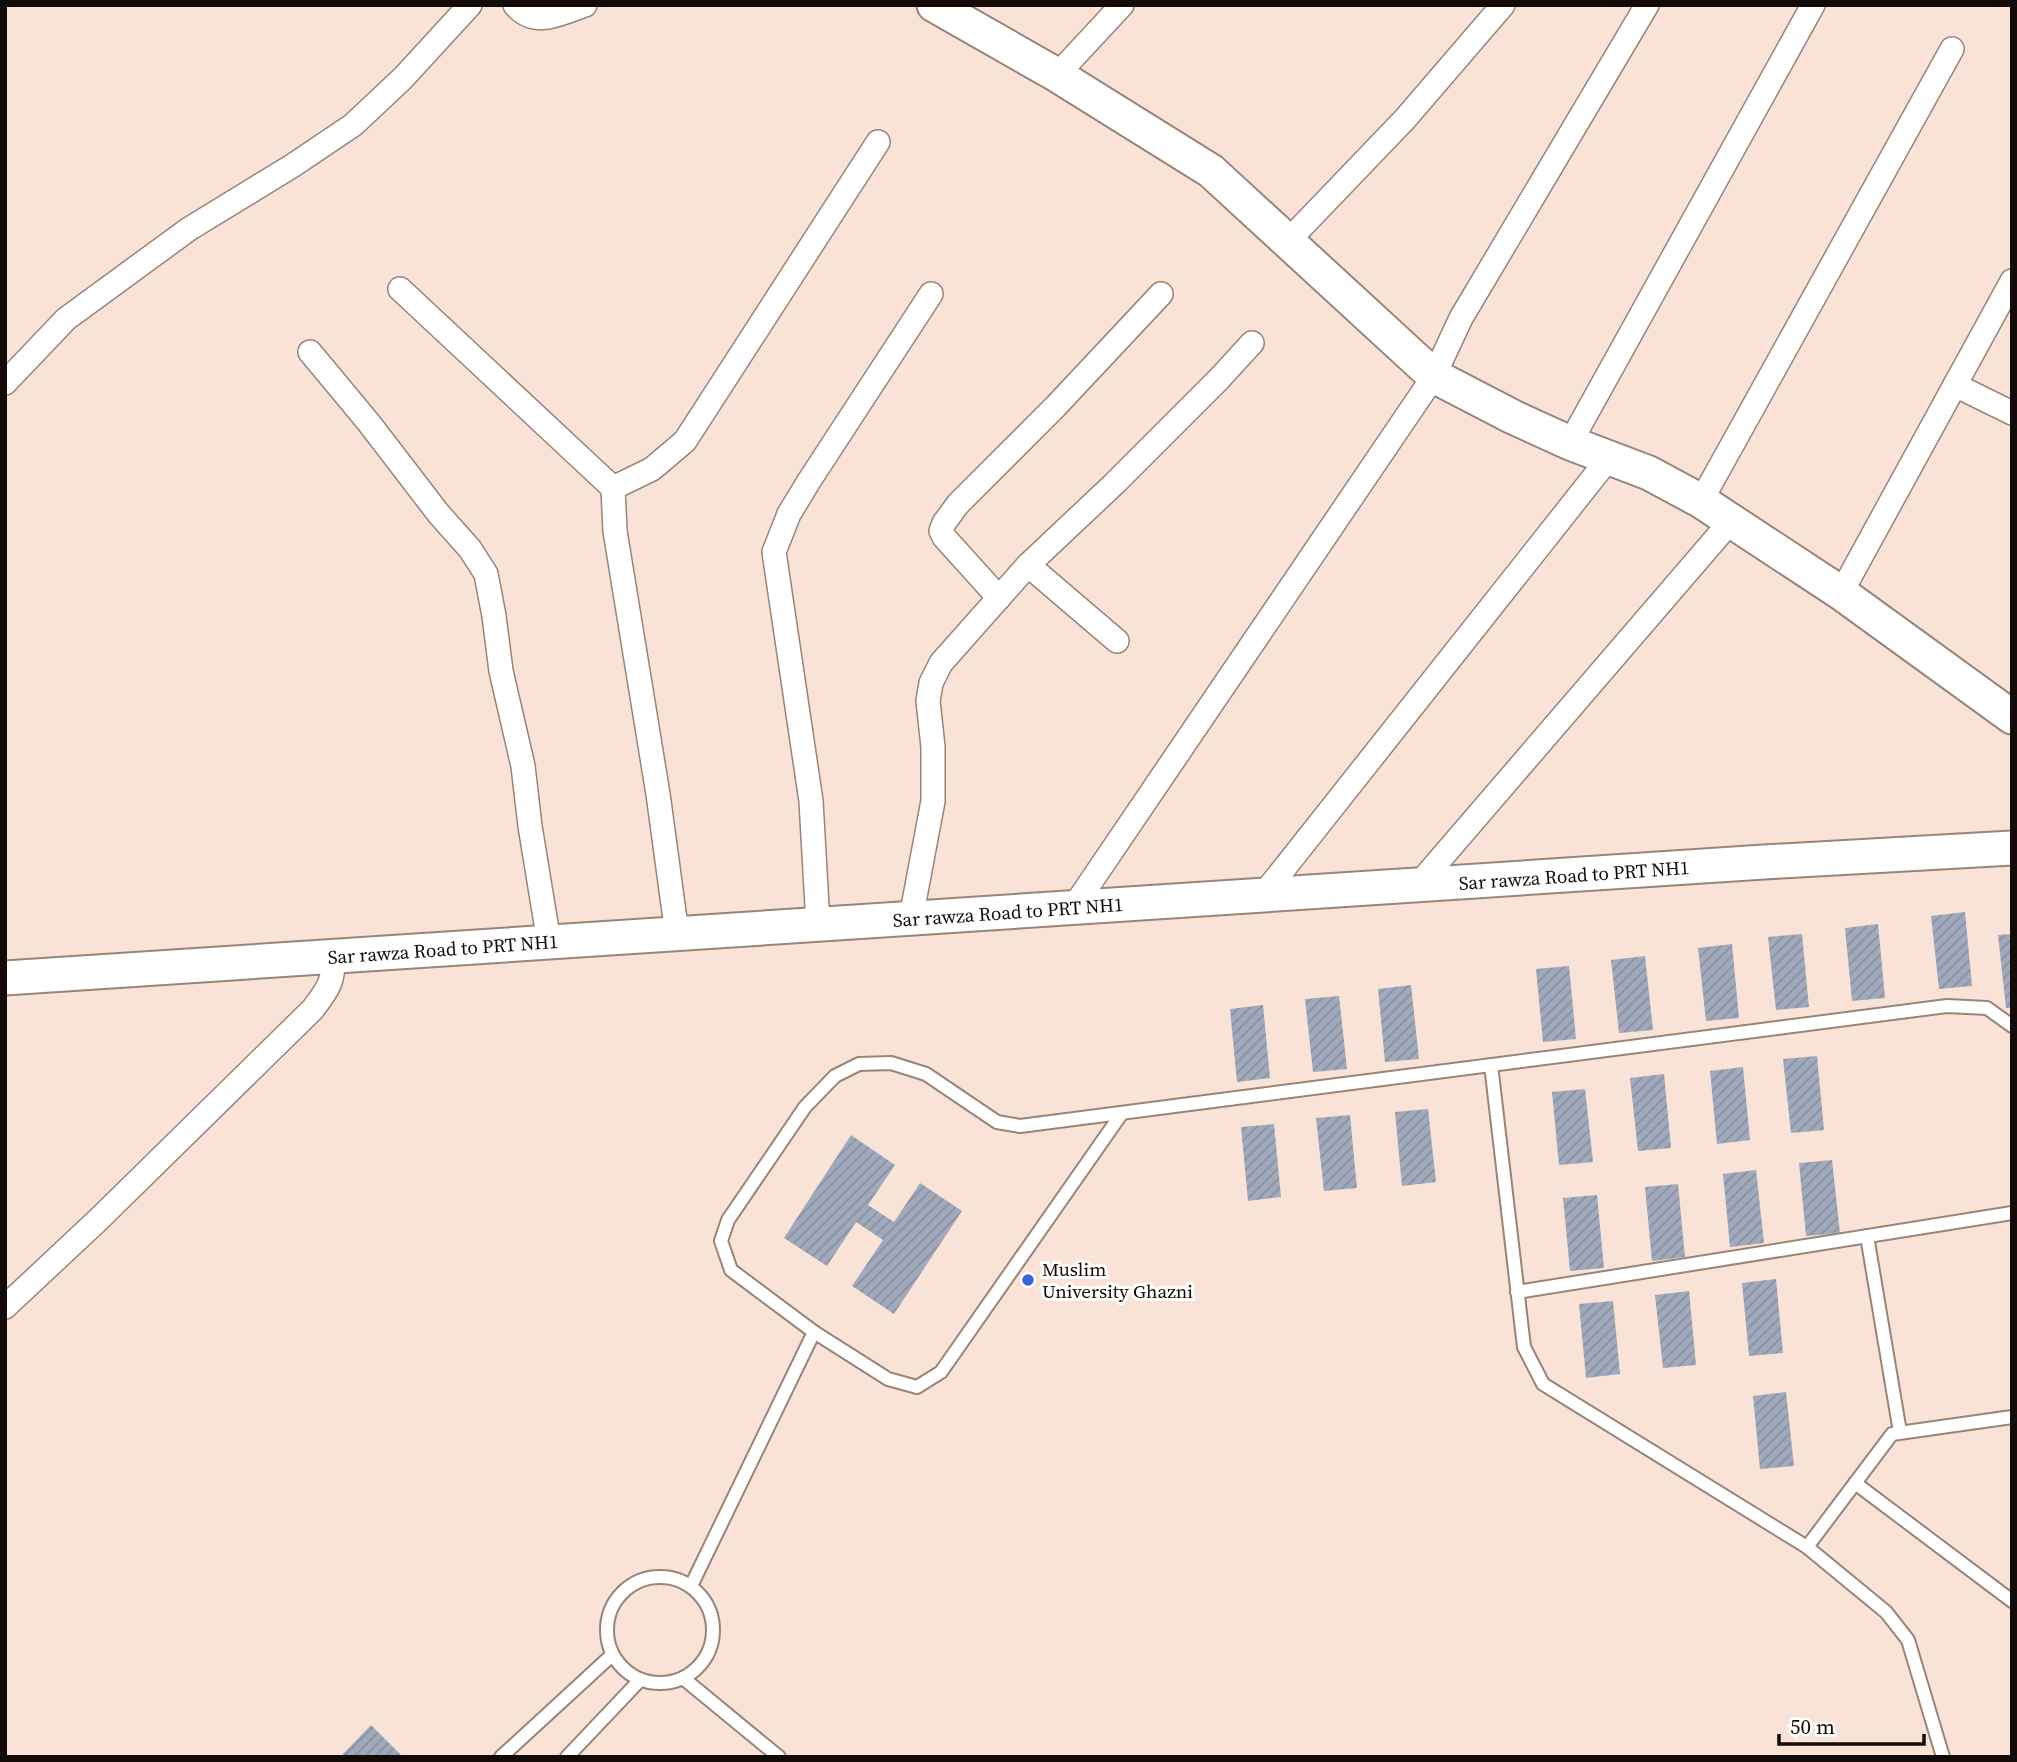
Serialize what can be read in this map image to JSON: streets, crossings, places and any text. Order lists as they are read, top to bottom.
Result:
{
  "streets": {
    "main road": ["Sar rawza Road to PRT NH1"]
  },
  "places": ["Muslim University Ghazni"],
  "scale_bar": "50 m"
}
